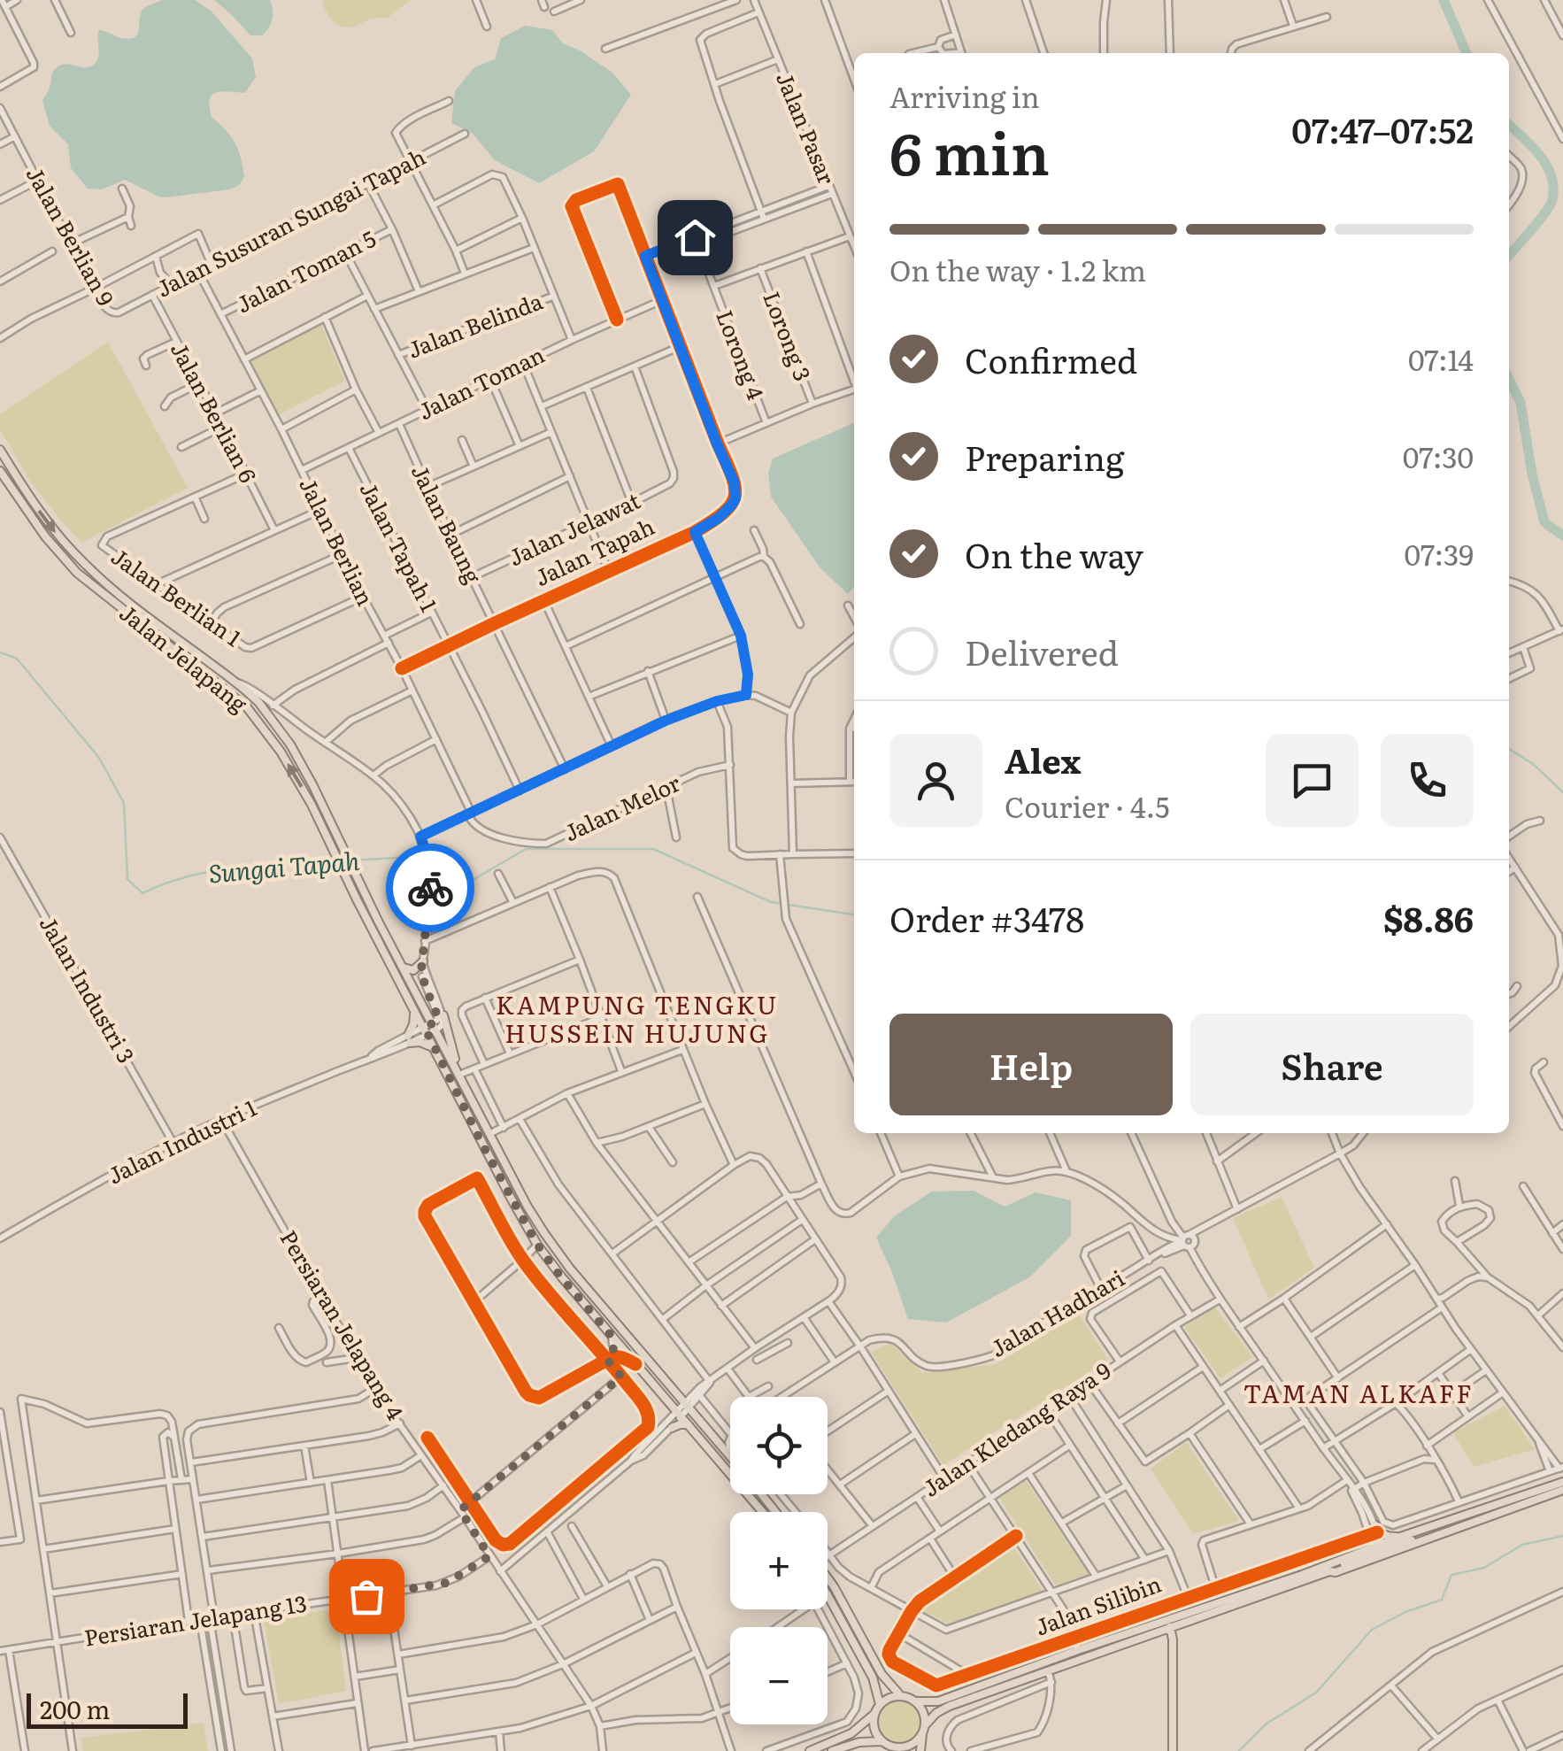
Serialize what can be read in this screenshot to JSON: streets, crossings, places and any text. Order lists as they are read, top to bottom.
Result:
{
  "streets": {
    "main road": ["Jalan Jelapang", "Jalan Silibin"],
    "street": [
      "Jalan Pasar",
      "Jalan Susuran Sungai Tapah",
      "Jalan Berlian 9",
      "Jalan Toman 5",
      "Jalan Belinda",
      "Lorong 3",
      "Lorong 4",
      "Jalan Toman",
      "Jalan Berlian 6",
      "Jalan Baung",
      "Jalan Jelawat",
      "Jalan Berlian",
      "Jalan Tapah 1",
      "Jalan Tapah",
      "Jalan Berlian 1",
      "Jalan Melor",
      "Jalan Industri 3",
      "Jalan Industri 1",
      "Jalan Hadhari",
      "Persiaran Jelapang 4",
      "Jalan Kledang Raya 9",
      "Persiaran Jelapang 13"
    ]
  },
  "crossings": [
    ["Jalan Susuran Sungai Tapah", "Jalan Berlian 9"],
    ["Jalan Susuran Sungai Tapah", "Jalan Berlian 6"],
    ["Jalan Susuran Sungai Tapah", "Jalan Berlian"],
    ["Jalan Toman 5", "Jalan Berlian"],
    ["Jalan Toman", "Jalan Baung"],
    ["Jalan Toman", "Jalan Berlian"],
    ["Jalan Toman", "Jalan Tapah 1"],
    ["Jalan Toman", "Jalan Tapah"],
    ["Jalan Baung", "Jalan Jelawat"],
    ["Jalan Baung", "Jalan Tapah"],
    ["Jalan Berlian", "Jalan Tapah"],
    ["Jalan Berlian", "Jalan Berlian 1"],
    ["Jalan Berlian", "Jalan Melor"],
    ["Jalan Tapah 1", "Jalan Tapah"],
    ["Jalan Jelapang", "Jalan Industri 1"],
    ["Jalan Industri 3", "Jalan Industri 1"],
    ["Jalan Industri 1", "Persiaran Jelapang 4"],
    ["Persiaran Jelapang 4", "Persiaran Jelapang 13"]
  ],
  "districts": ["KAMPUNG TENGKU HUSSEIN HUJUNG", "TAMAN ALKAFF"],
  "water": ["Sungai Tapah"],
  "scale_bar": "200 m",
  "page": {
    "heading": ["6 min", "Arriving in", "07:47–07:52"],
    "panel": [
      "Alex",
      "Courier · 4.5",
      "Order #3478",
      "$8.86"
    ],
    "bar": "On the way · 1.2 km",
    "list": [
      ["Confirmed", "07:14"],
      ["Preparing", "07:30"],
      ["On the way", "07:39"],
      "Delivered"
    ],
    "buttons": ["Help", "Share"],
    "map_buttons": ["+", "−"],
    "scale": "200 m"
  }
}
